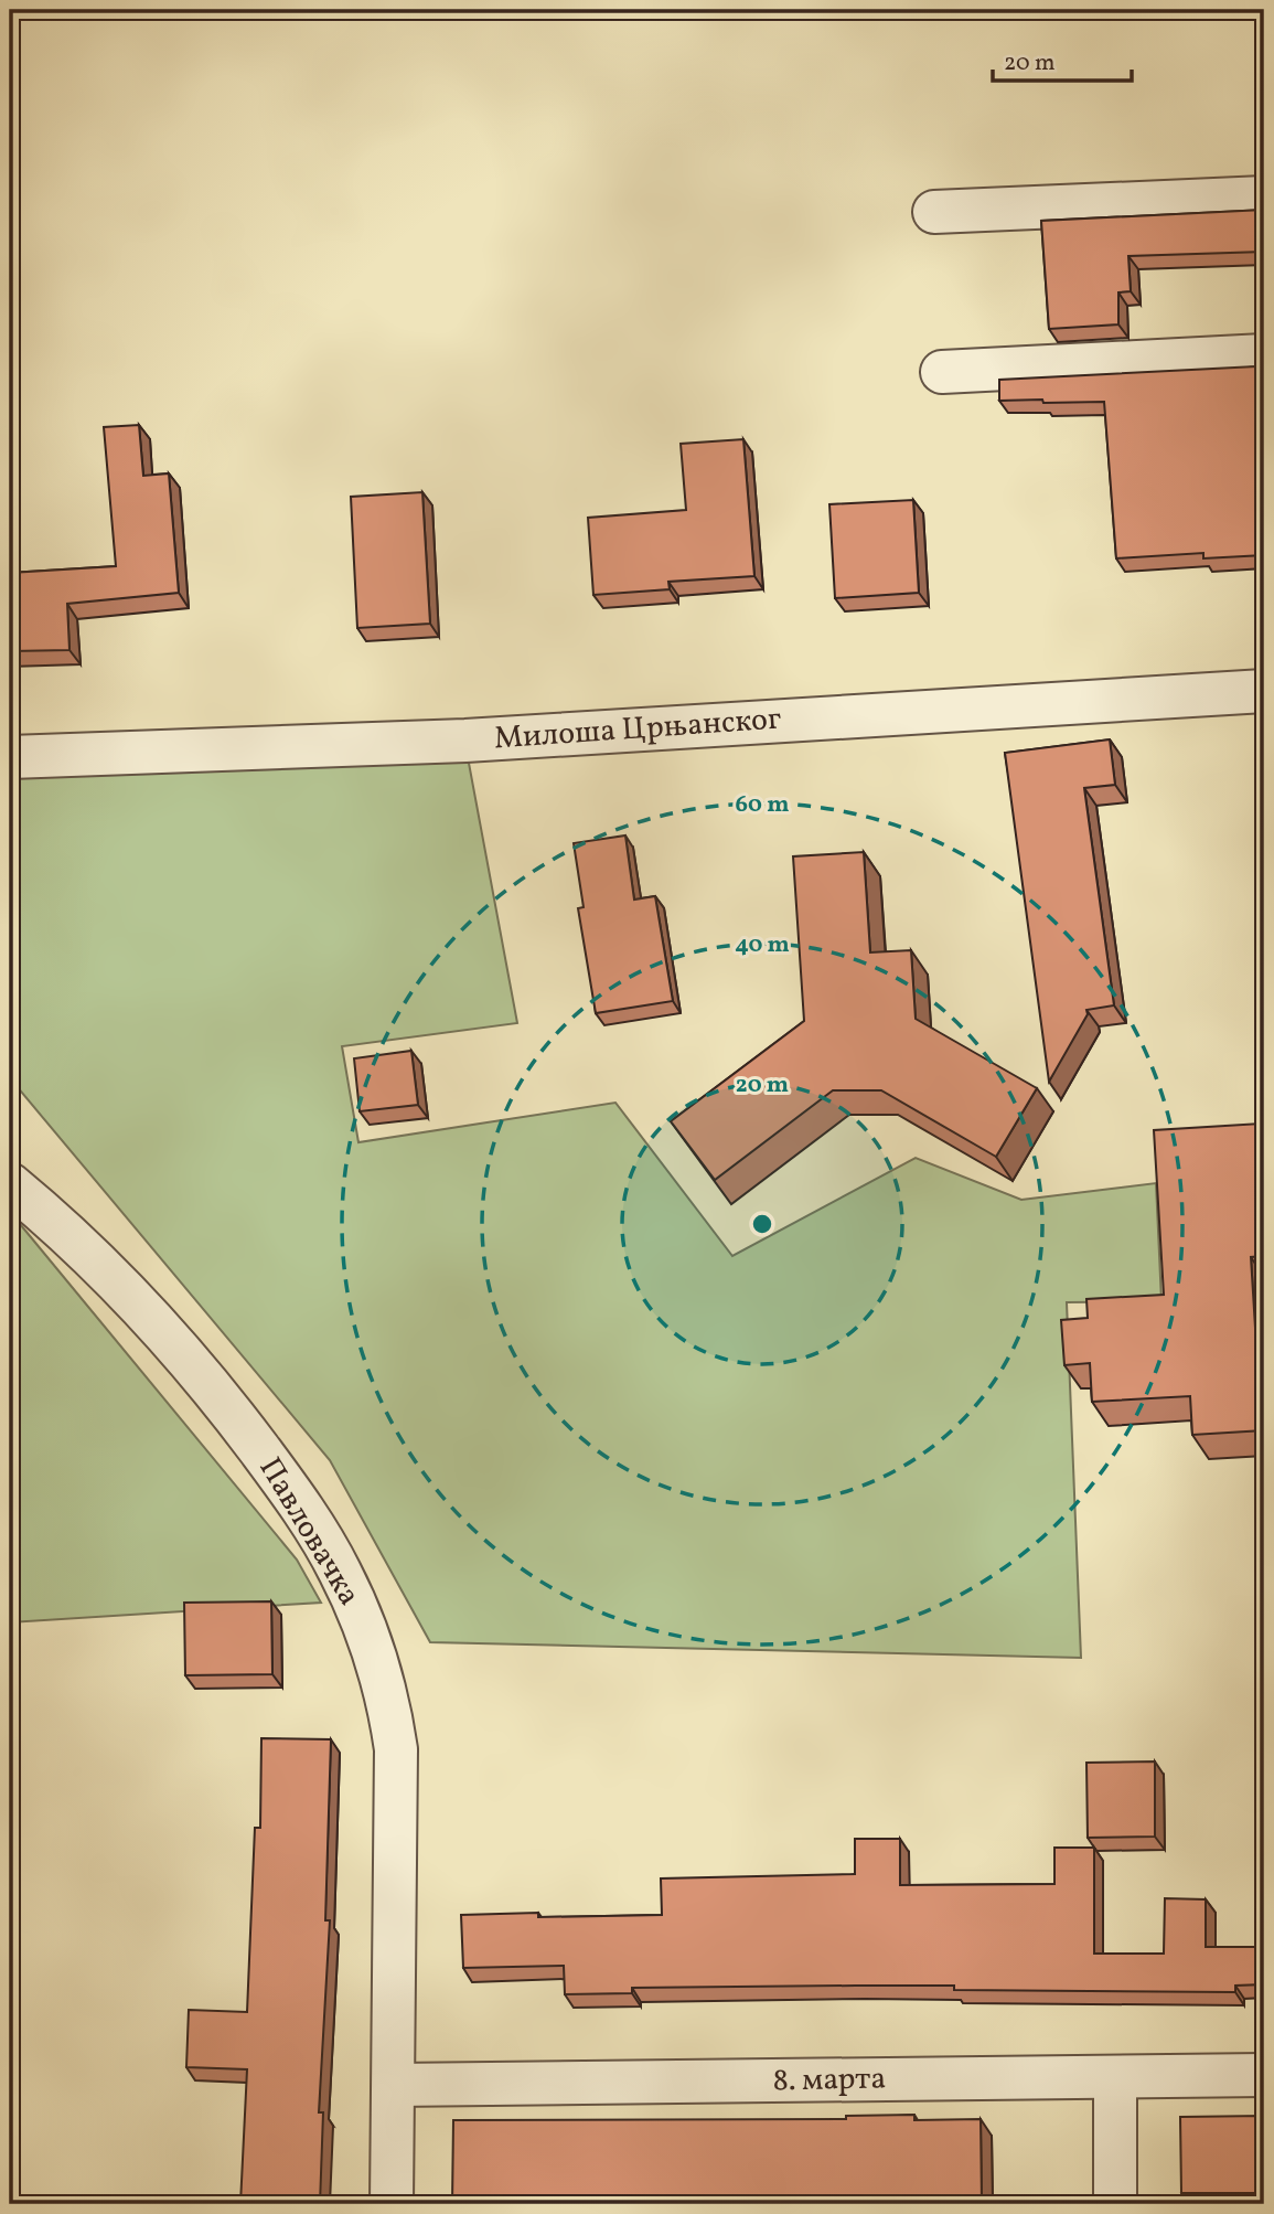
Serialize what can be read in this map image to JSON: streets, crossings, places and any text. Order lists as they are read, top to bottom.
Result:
{
  "streets": {
    "street": ["Милоша Црњанског", "Павловачка", "8. марта"]
  },
  "crossings": [
    ["Павловачка", "8. марта"]
  ],
  "scale_bar": "20 m",
  "rings": ["60 m", "40 m", "20 m"]
}
